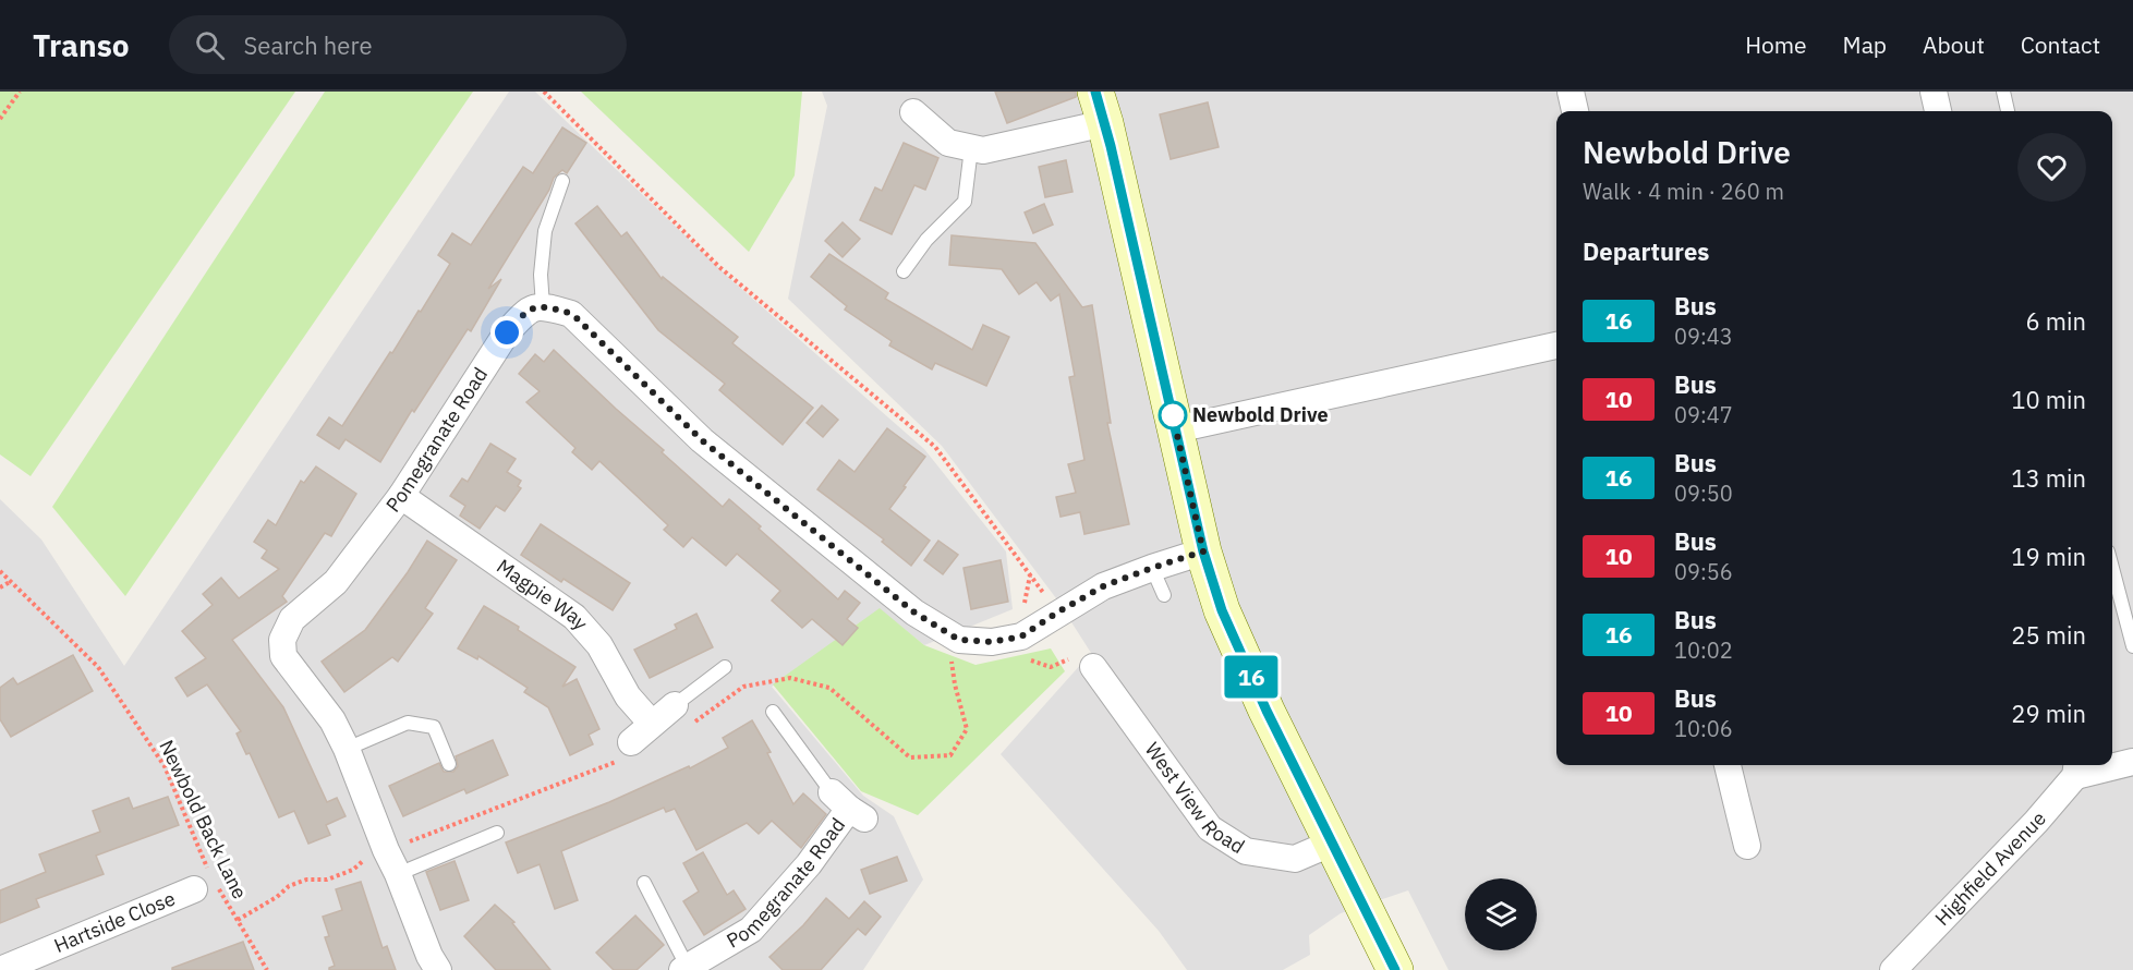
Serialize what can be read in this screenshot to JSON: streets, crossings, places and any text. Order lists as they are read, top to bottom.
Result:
{
  "streets": {
    "street": [
      "Pomegranate Road",
      "Magpie Way",
      "West View Road",
      "Highfield Avenue",
      "Hartside Close"
    ],
    "path": ["Newbold Back Lane"]
  },
  "crossings": [
    ["Pomegranate Road", "Magpie Way"],
    ["Newbold Back Lane", "Hartside Close"]
  ],
  "places": ["Newbold Drive"],
  "lines": ["bus line 16"],
  "page": {
    "header": "Transo",
    "search": "Search here",
    "nav": [
      "Home",
      "Map",
      "About",
      "Contact"
    ],
    "on_map": "16",
    "heading": [
      ["Newbold Drive", "Walk · 4 min · 260 m"],
      "Departures"
    ],
    "list": [
      {
        "mark": "16",
        "name": "Bus",
        "note": "09:43",
        "value": "6 min"
      },
      {
        "mark": "10",
        "name": "Bus",
        "note": "09:47",
        "value": "10 min"
      },
      {
        "mark": "16",
        "name": "Bus",
        "note": "09:50",
        "value": "13 min"
      },
      {
        "mark": "10",
        "name": "Bus",
        "note": "09:56",
        "value": "19 min"
      },
      {
        "mark": "16",
        "name": "Bus",
        "note": "10:02",
        "value": "25 min"
      },
      {
        "mark": "10",
        "name": "Bus",
        "note": "10:06",
        "value": "29 min"
      }
    ]
  }
}
